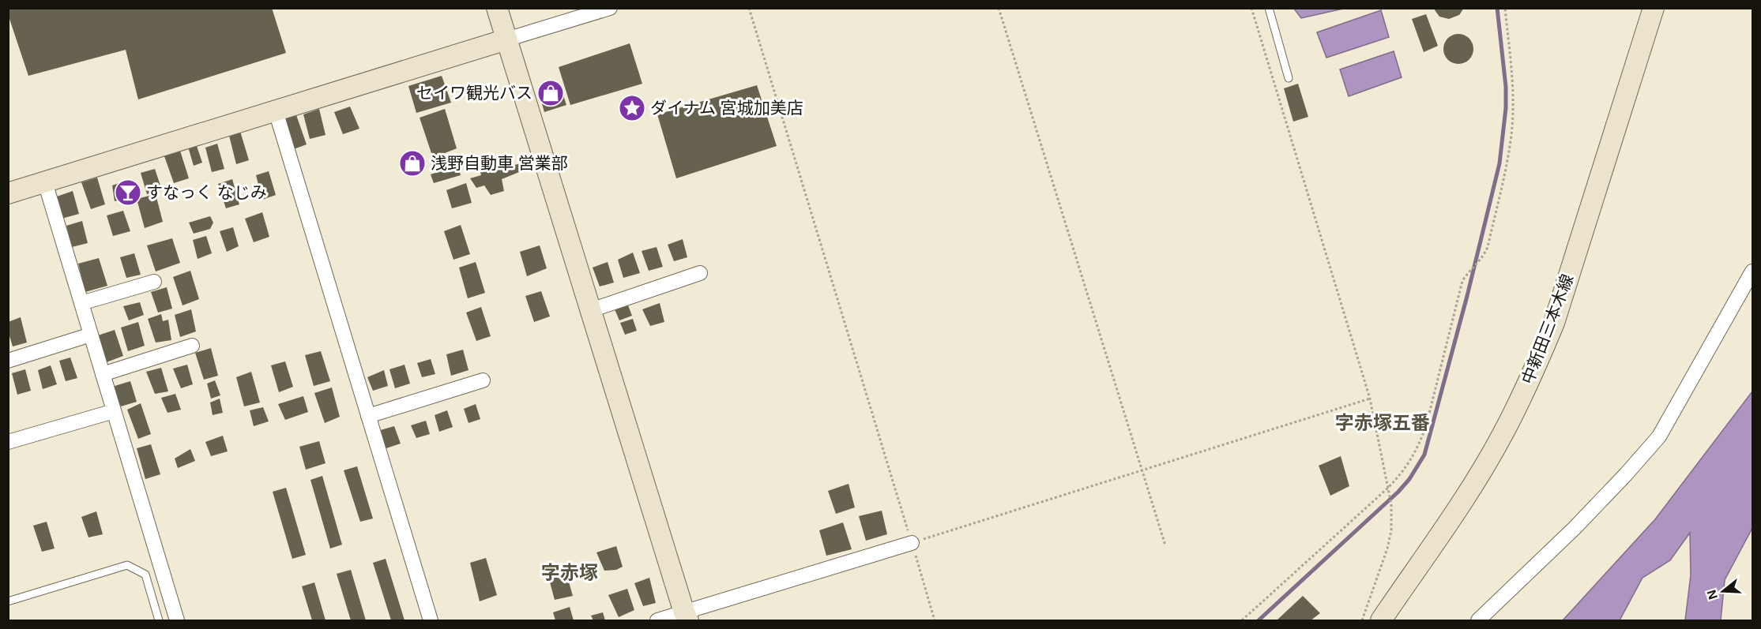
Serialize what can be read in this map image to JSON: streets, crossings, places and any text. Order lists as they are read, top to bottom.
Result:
{
  "streets": {
    "street": ["中新田三本木線"]
  },
  "districts": ["字赤塚五番", "字赤塚"],
  "places": {
    "shop": ["セイワ観光バス", "浅野自動車 営業部"],
    "place": ["ダイナム 宮城加美店"],
    "bar": ["すなっく なじみ"]
  },
  "north": "left"
}
